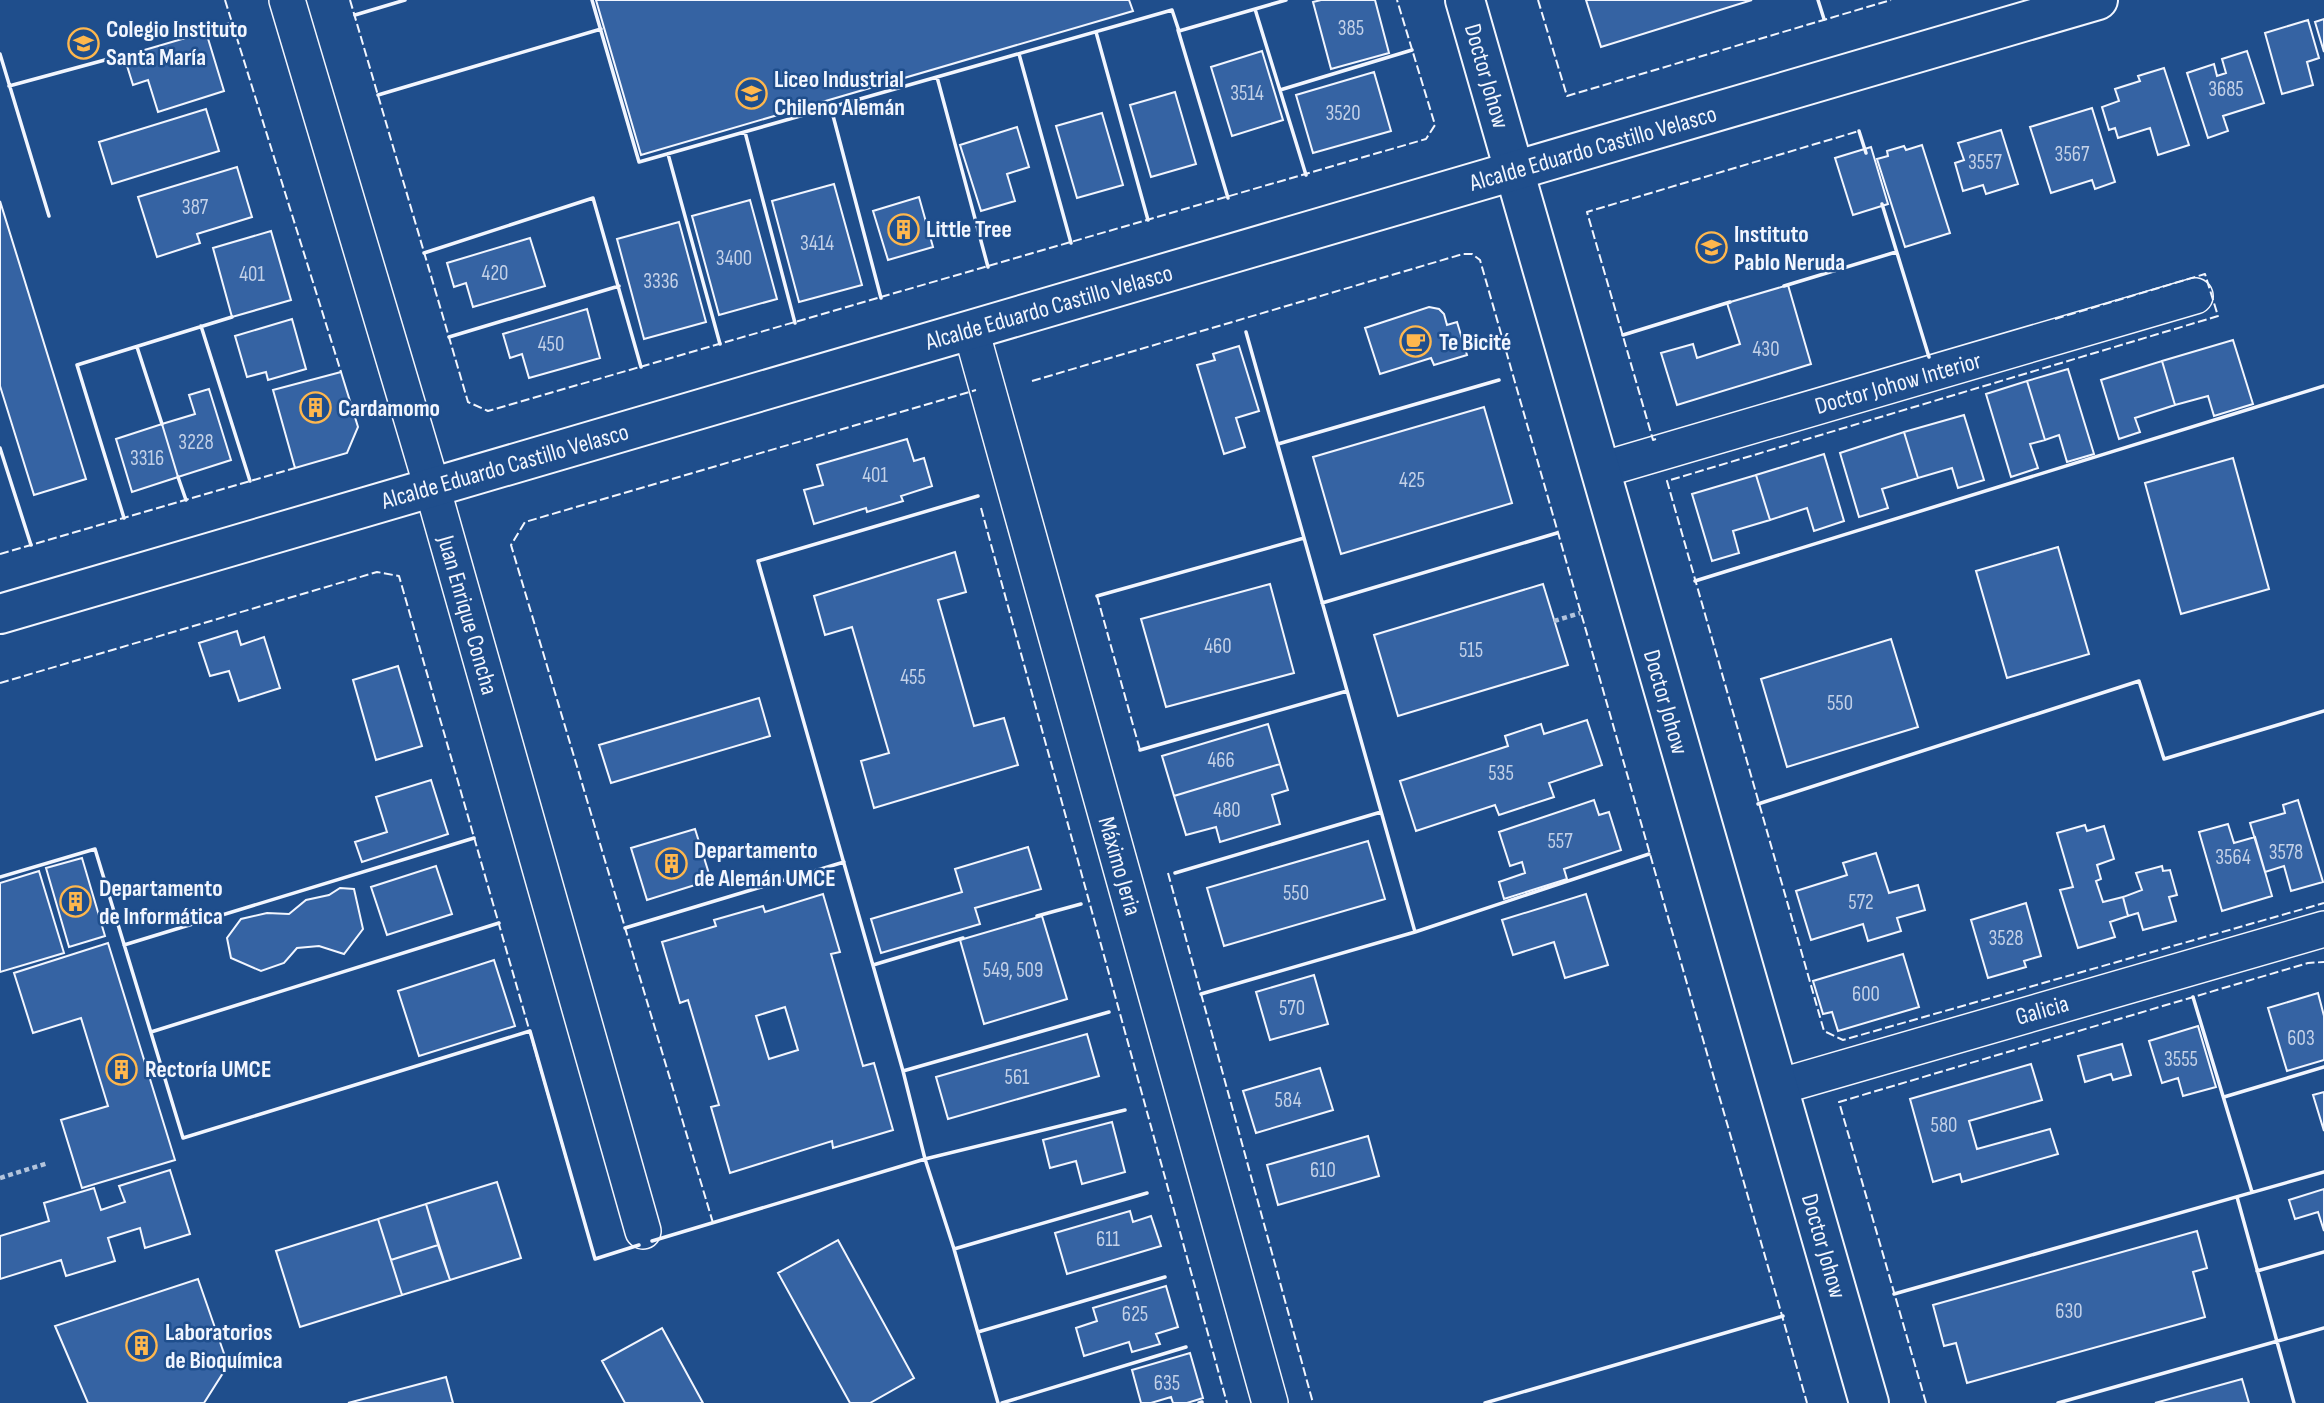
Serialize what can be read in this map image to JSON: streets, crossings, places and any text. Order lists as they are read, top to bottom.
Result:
{
  "streets": {
    "main road": ["Doctor Johow", "Alcalde Eduardo Castillo Velasco"],
    "street": [
      "Doctor Johow Interior",
      "Juan Enrique Concha",
      "Máximo Jeria",
      "Galicia"
    ]
  },
  "crossings": [
    ["Doctor Johow", "Alcalde Eduardo Castillo Velasco"],
    ["Doctor Johow", "Doctor Johow Interior"],
    ["Doctor Johow", "Galicia"],
    ["Alcalde Eduardo Castillo Velasco", "Juan Enrique Concha"],
    ["Alcalde Eduardo Castillo Velasco", "Máximo Jeria"]
  ],
  "places": {
    "school or university": ["Colegio Instituto Santa María", "Liceo Industrial Chileno Alemán", "Instituto Pablo Neruda"],
    "building": [
      "Little Tree",
      "Cardamomo",
      "Departamento de Alemán UMCE",
      "Departamento de Informática",
      "Rectoría UMCE",
      "Laboratorios de Bioquímica"
    ],
    "cafe": ["Te Bicité"]
  },
  "house_numbers": [
    "385",
    "3685",
    "3514",
    "3520",
    "3567",
    "3557",
    "387",
    "3414",
    "3400",
    "420",
    "401",
    "3336",
    "450",
    "430",
    "3228",
    "3316",
    "401",
    "425",
    "460",
    "515",
    "455",
    "550",
    "466",
    "535",
    "480",
    "557",
    "3578",
    "3564",
    "550",
    "572",
    "3528",
    "549, 509",
    "600",
    "570",
    "603",
    "3555",
    "561",
    "584",
    "580",
    "610",
    "611",
    "630",
    "625",
    "635"
  ]
}
